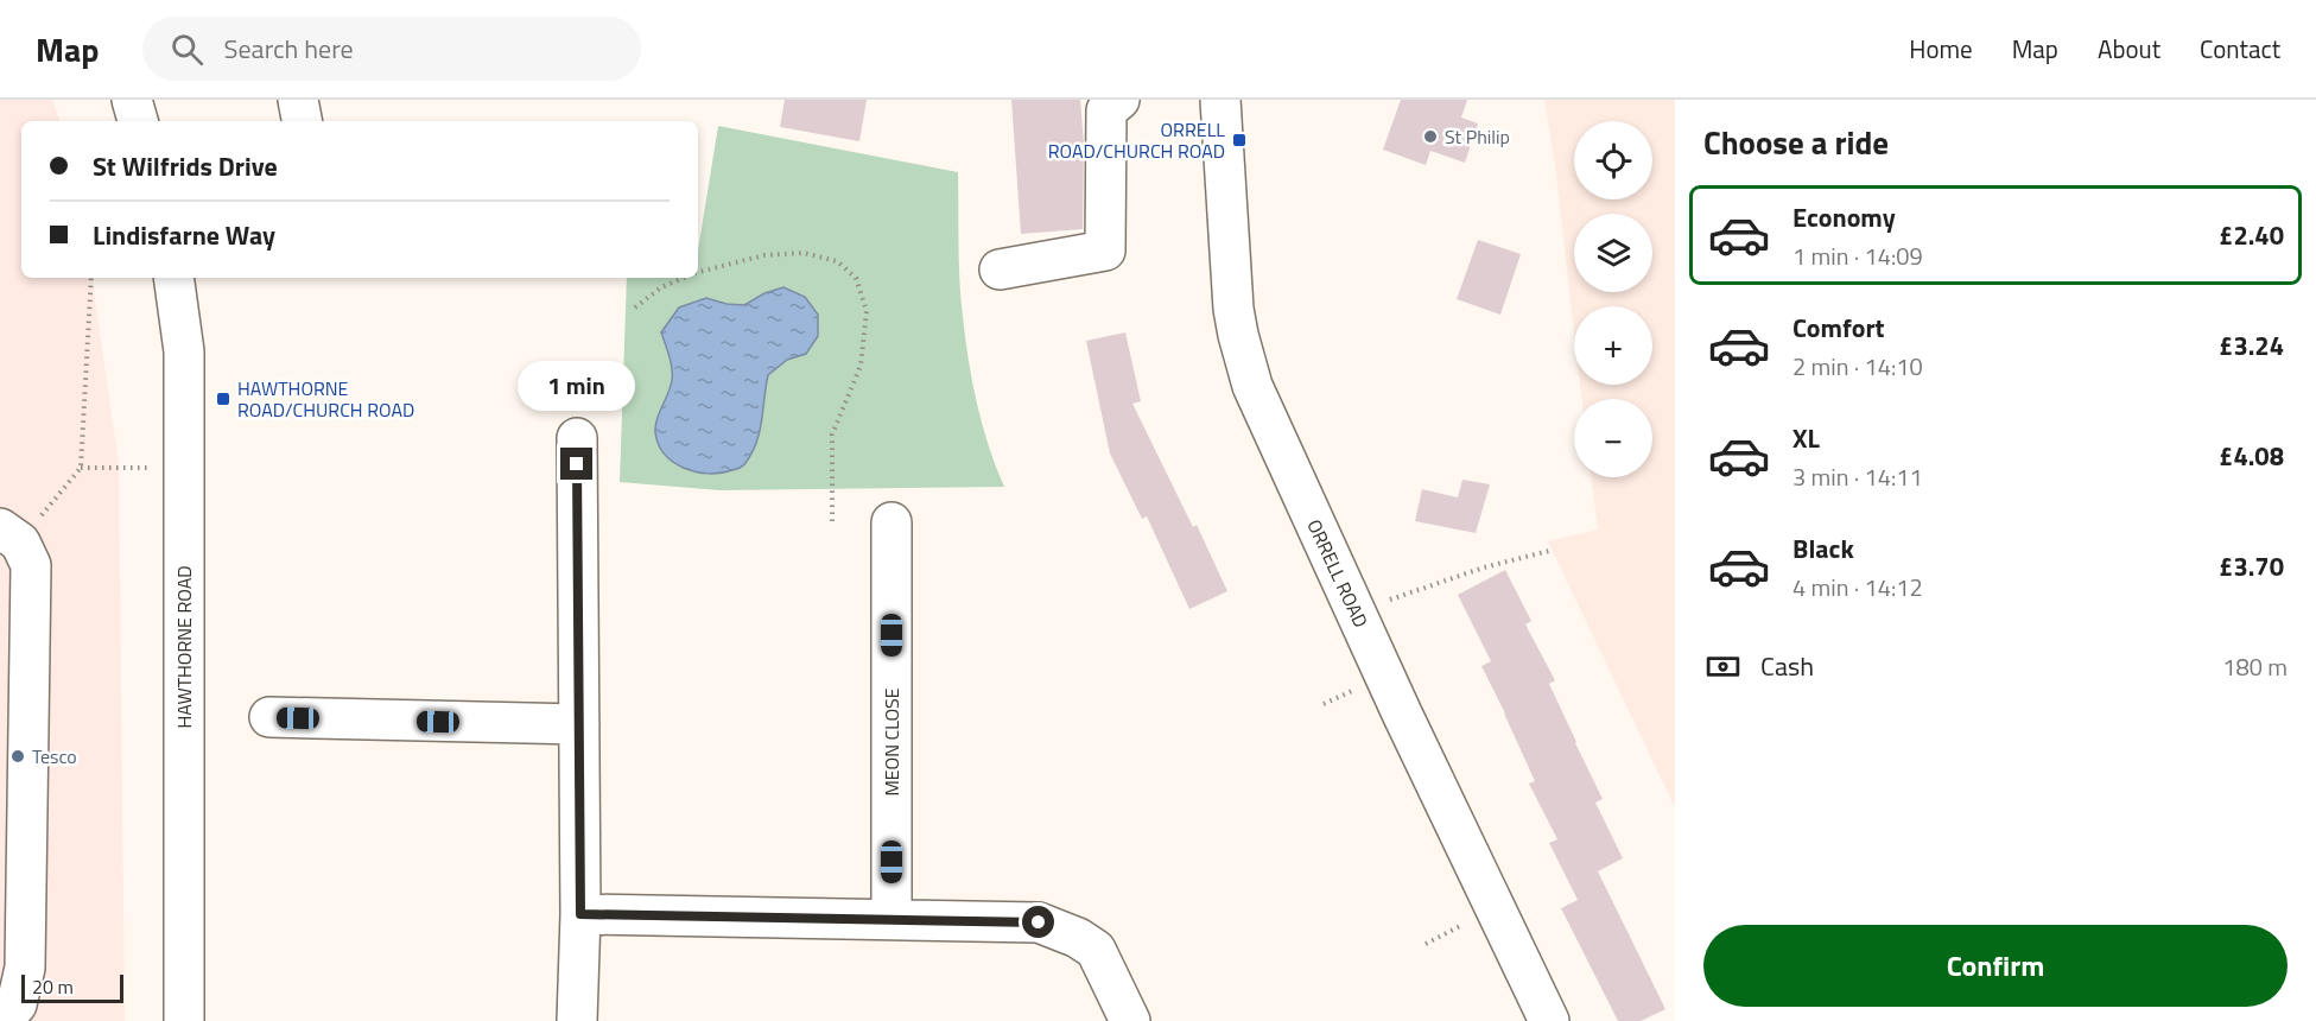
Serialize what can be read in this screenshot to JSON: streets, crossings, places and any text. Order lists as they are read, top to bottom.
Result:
{
  "streets": {
    "street": ["ORRELL ROAD", "HAWTHORNE ROAD", "MEON CLOSE"]
  },
  "places": {
    "other": ["St Philip", "Tesco"],
    "transit": ["ORRELL ROAD/CHURCH ROAD", "HAWTHORNE ROAD/CHURCH ROAD"]
  },
  "scale_bar": "20 m",
  "page": {
    "header": "Map",
    "search": "Search here",
    "nav": [
      "Home",
      "Map",
      "About",
      "Contact"
    ],
    "heading": "Choose a ride",
    "map_buttons": ["+", "−"],
    "banner": ["St Wilfrids Drive", "Lindisfarne Way"],
    "list": [
      {
        "name": "Economy",
        "note": "1 min · 14:09",
        "value": "£2.40"
      },
      {
        "name": "Comfort",
        "note": "2 min · 14:10",
        "value": "£3.24"
      },
      {
        "name": "XL",
        "note": "3 min · 14:11",
        "value": "£4.08"
      },
      {
        "name": "Black",
        "note": "4 min · 14:12",
        "value": "£3.70"
      }
    ],
    "bubble": "1 min",
    "pay": ["Cash", "180 m"],
    "buttons": "Confirm",
    "scale": "20 m"
  }
}
